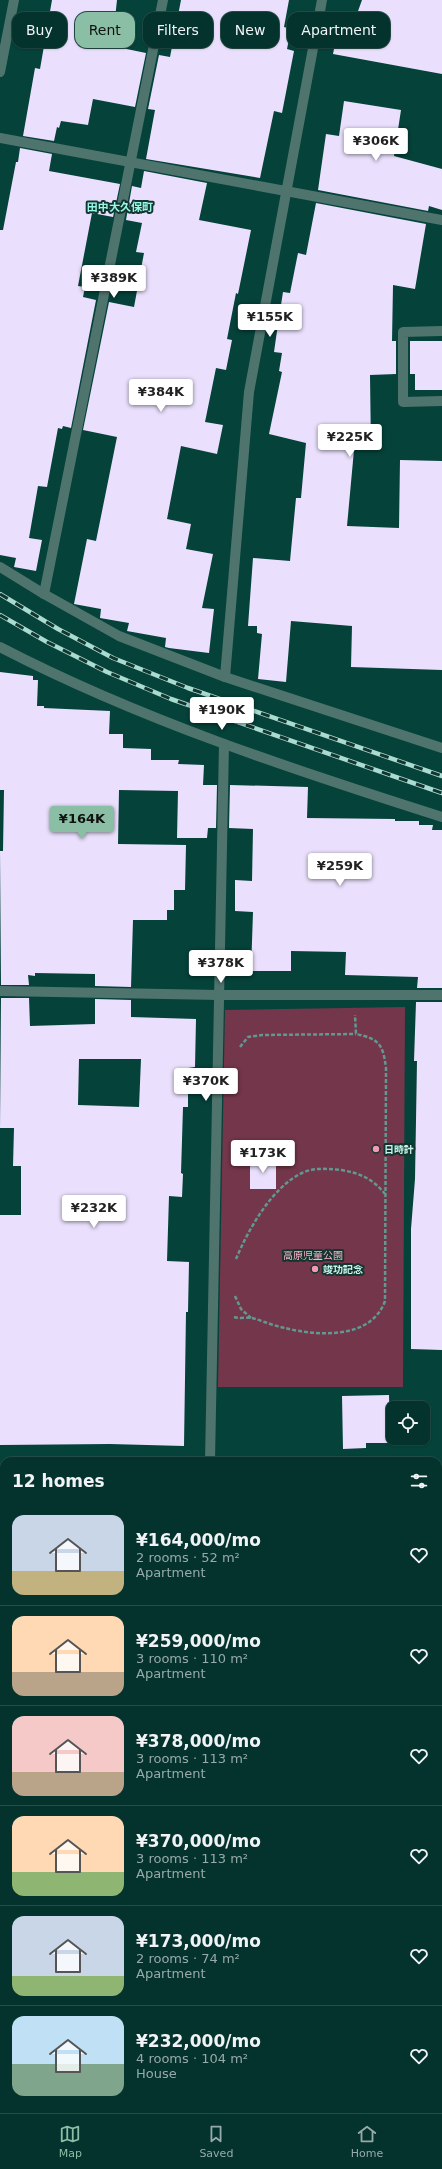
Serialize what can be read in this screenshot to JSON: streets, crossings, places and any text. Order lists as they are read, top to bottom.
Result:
{
  "districts": ["田中大久保町"],
  "parks": ["高原児童公園"],
  "places": ["日時計", "竣功記念"],
  "page": {
    "chip": [
      "Buy",
      "Rent",
      "Filters",
      "New",
      "Apartment"
    ],
    "price": [
      "¥306K",
      "¥389K",
      "¥155K",
      "¥384K",
      "¥225K",
      "¥190K",
      "¥164K",
      "¥259K",
      "¥378K",
      "¥370K",
      "¥173K",
      "¥232K"
    ],
    "heading": "12 homes",
    "list": [
      {
        "name": "¥164,000/mo",
        "note": "2 rooms · 52 m² · Apartment"
      },
      {
        "name": "¥259,000/mo",
        "note": "3 rooms · 110 m² · Apartment"
      },
      {
        "name": "¥378,000/mo",
        "note": "3 rooms · 113 m² · Apartment"
      },
      {
        "name": "¥370,000/mo",
        "note": "3 rooms · 113 m² · Apartment"
      },
      {
        "name": "¥173,000/mo",
        "note": "2 rooms · 74 m² · Apartment"
      },
      {
        "name": "¥232,000/mo",
        "note": "4 rooms · 104 m² · House"
      }
    ],
    "tabs": ["Map", "Saved", "Home"]
  }
}
